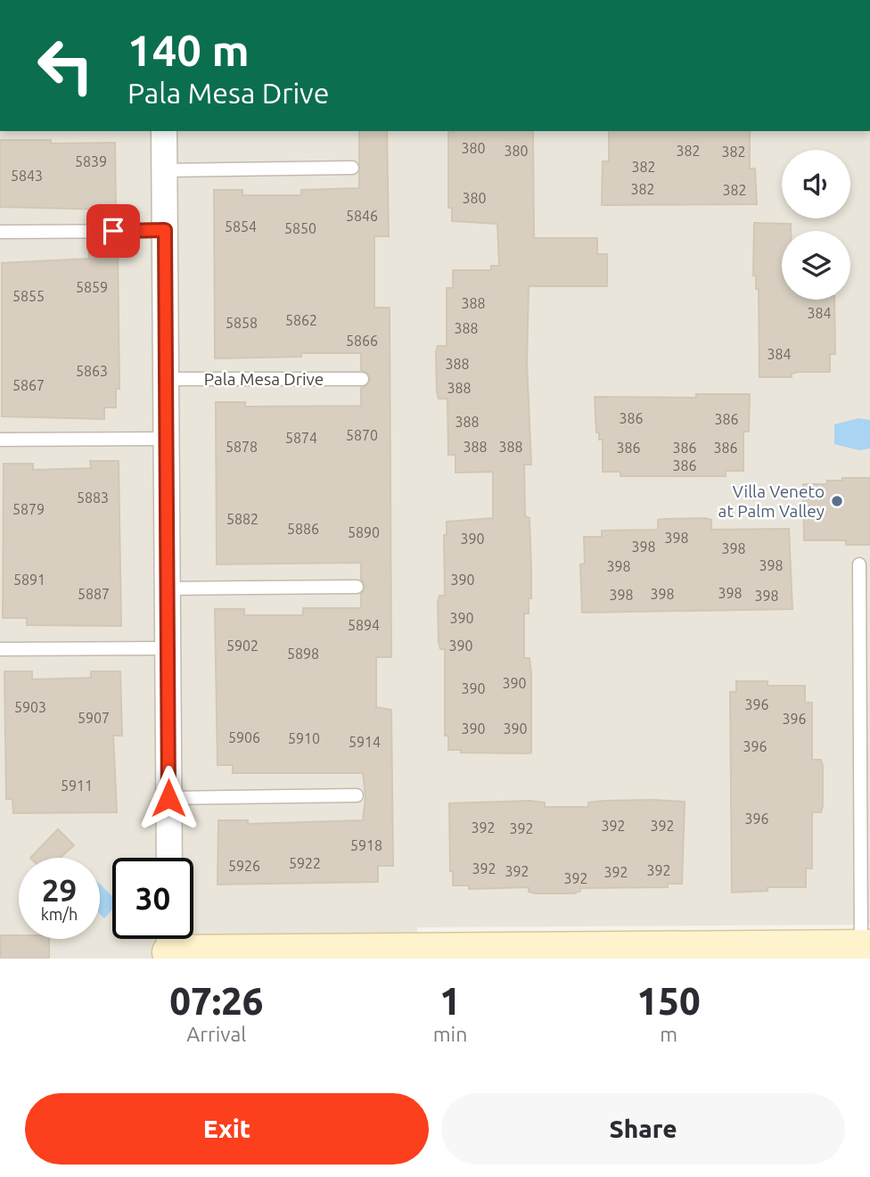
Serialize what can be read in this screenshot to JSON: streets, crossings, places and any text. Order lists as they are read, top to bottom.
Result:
{
  "streets": {
    "lane": ["Pala Mesa Drive"]
  },
  "places": ["Villa Veneto at Palm Valley"],
  "house_numbers": [
    "380",
    "380",
    "382",
    "382",
    "5839",
    "382",
    "5843",
    "382",
    "382",
    "380",
    "5846",
    "5854",
    "5850",
    "5859",
    "5855",
    "388",
    "384",
    "5862",
    "5858",
    "388",
    "5866",
    "384",
    "388",
    "5863",
    "5867",
    "388",
    "386",
    "386",
    "388",
    "5870",
    "5874",
    "5878",
    "388",
    "388",
    "386",
    "386",
    "386",
    "386",
    "5883",
    "5879",
    "5882",
    "5886",
    "5890",
    "398",
    "390",
    "398",
    "398",
    "398",
    "398",
    "5891",
    "390",
    "398",
    "5887",
    "398",
    "398",
    "398",
    "390",
    "5894",
    "5902",
    "390",
    "5898",
    "390",
    "390",
    "396",
    "5903",
    "5907",
    "396",
    "390",
    "390",
    "5906",
    "5910",
    "5914",
    "396",
    "5911",
    "396",
    "392",
    "392",
    "392",
    "392",
    "5918",
    "5922",
    "5926",
    "392",
    "392",
    "392",
    "392",
    "392"
  ],
  "page": {
    "turn": ["140 m", "Pala Mesa Drive"],
    "speed": "29 km/h",
    "limit": "30",
    "eta": [
      "07:26",
      "Arrival",
      "1",
      "min",
      "150",
      "m"
    ],
    "buttons": ["Exit", "Share"]
  }
}
